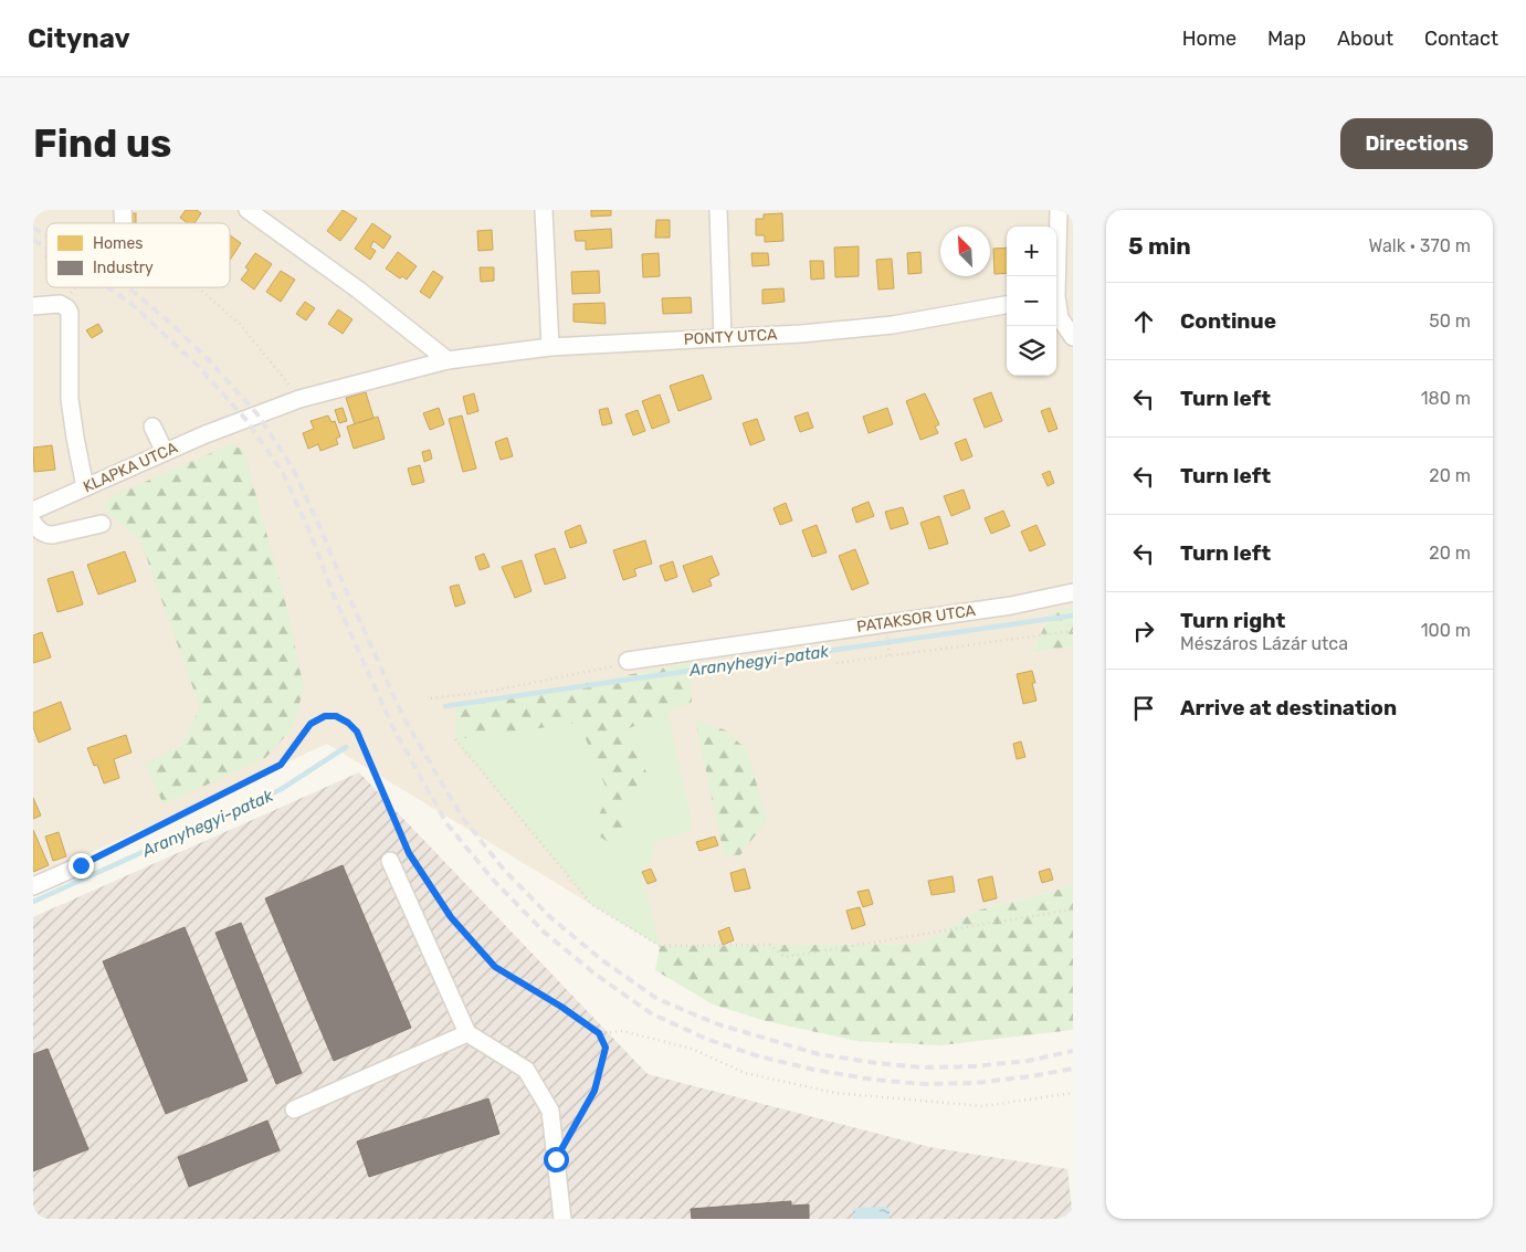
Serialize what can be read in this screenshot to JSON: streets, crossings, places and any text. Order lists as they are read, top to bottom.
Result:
{
  "streets": {
    "street": ["PONTY UTCA", "KLAPKA UTCA", "PATAKSOR UTCA"]
  },
  "crossings": [
    ["PONTY UTCA", "KLAPKA UTCA"]
  ],
  "water": ["Aranyhegyi-patak"],
  "legend": ["Homes", "Industry"],
  "north": "top left",
  "page": {
    "header": "Citynav",
    "nav": [
      "Home",
      "Map",
      "About",
      "Contact"
    ],
    "buttons": "Directions",
    "title": "Find us",
    "heading": ["5 min", "Walk · 370 m"],
    "map_buttons": ["+", "−"],
    "list": [
      ["Continue", "50 m"],
      ["Turn left", "180 m"],
      ["Turn left", "20 m"],
      ["Turn left", "20 m"],
      ["Turn right", "Mészáros Lázár utca", "100 m"],
      "Arrive at destination"
    ]
  }
}
